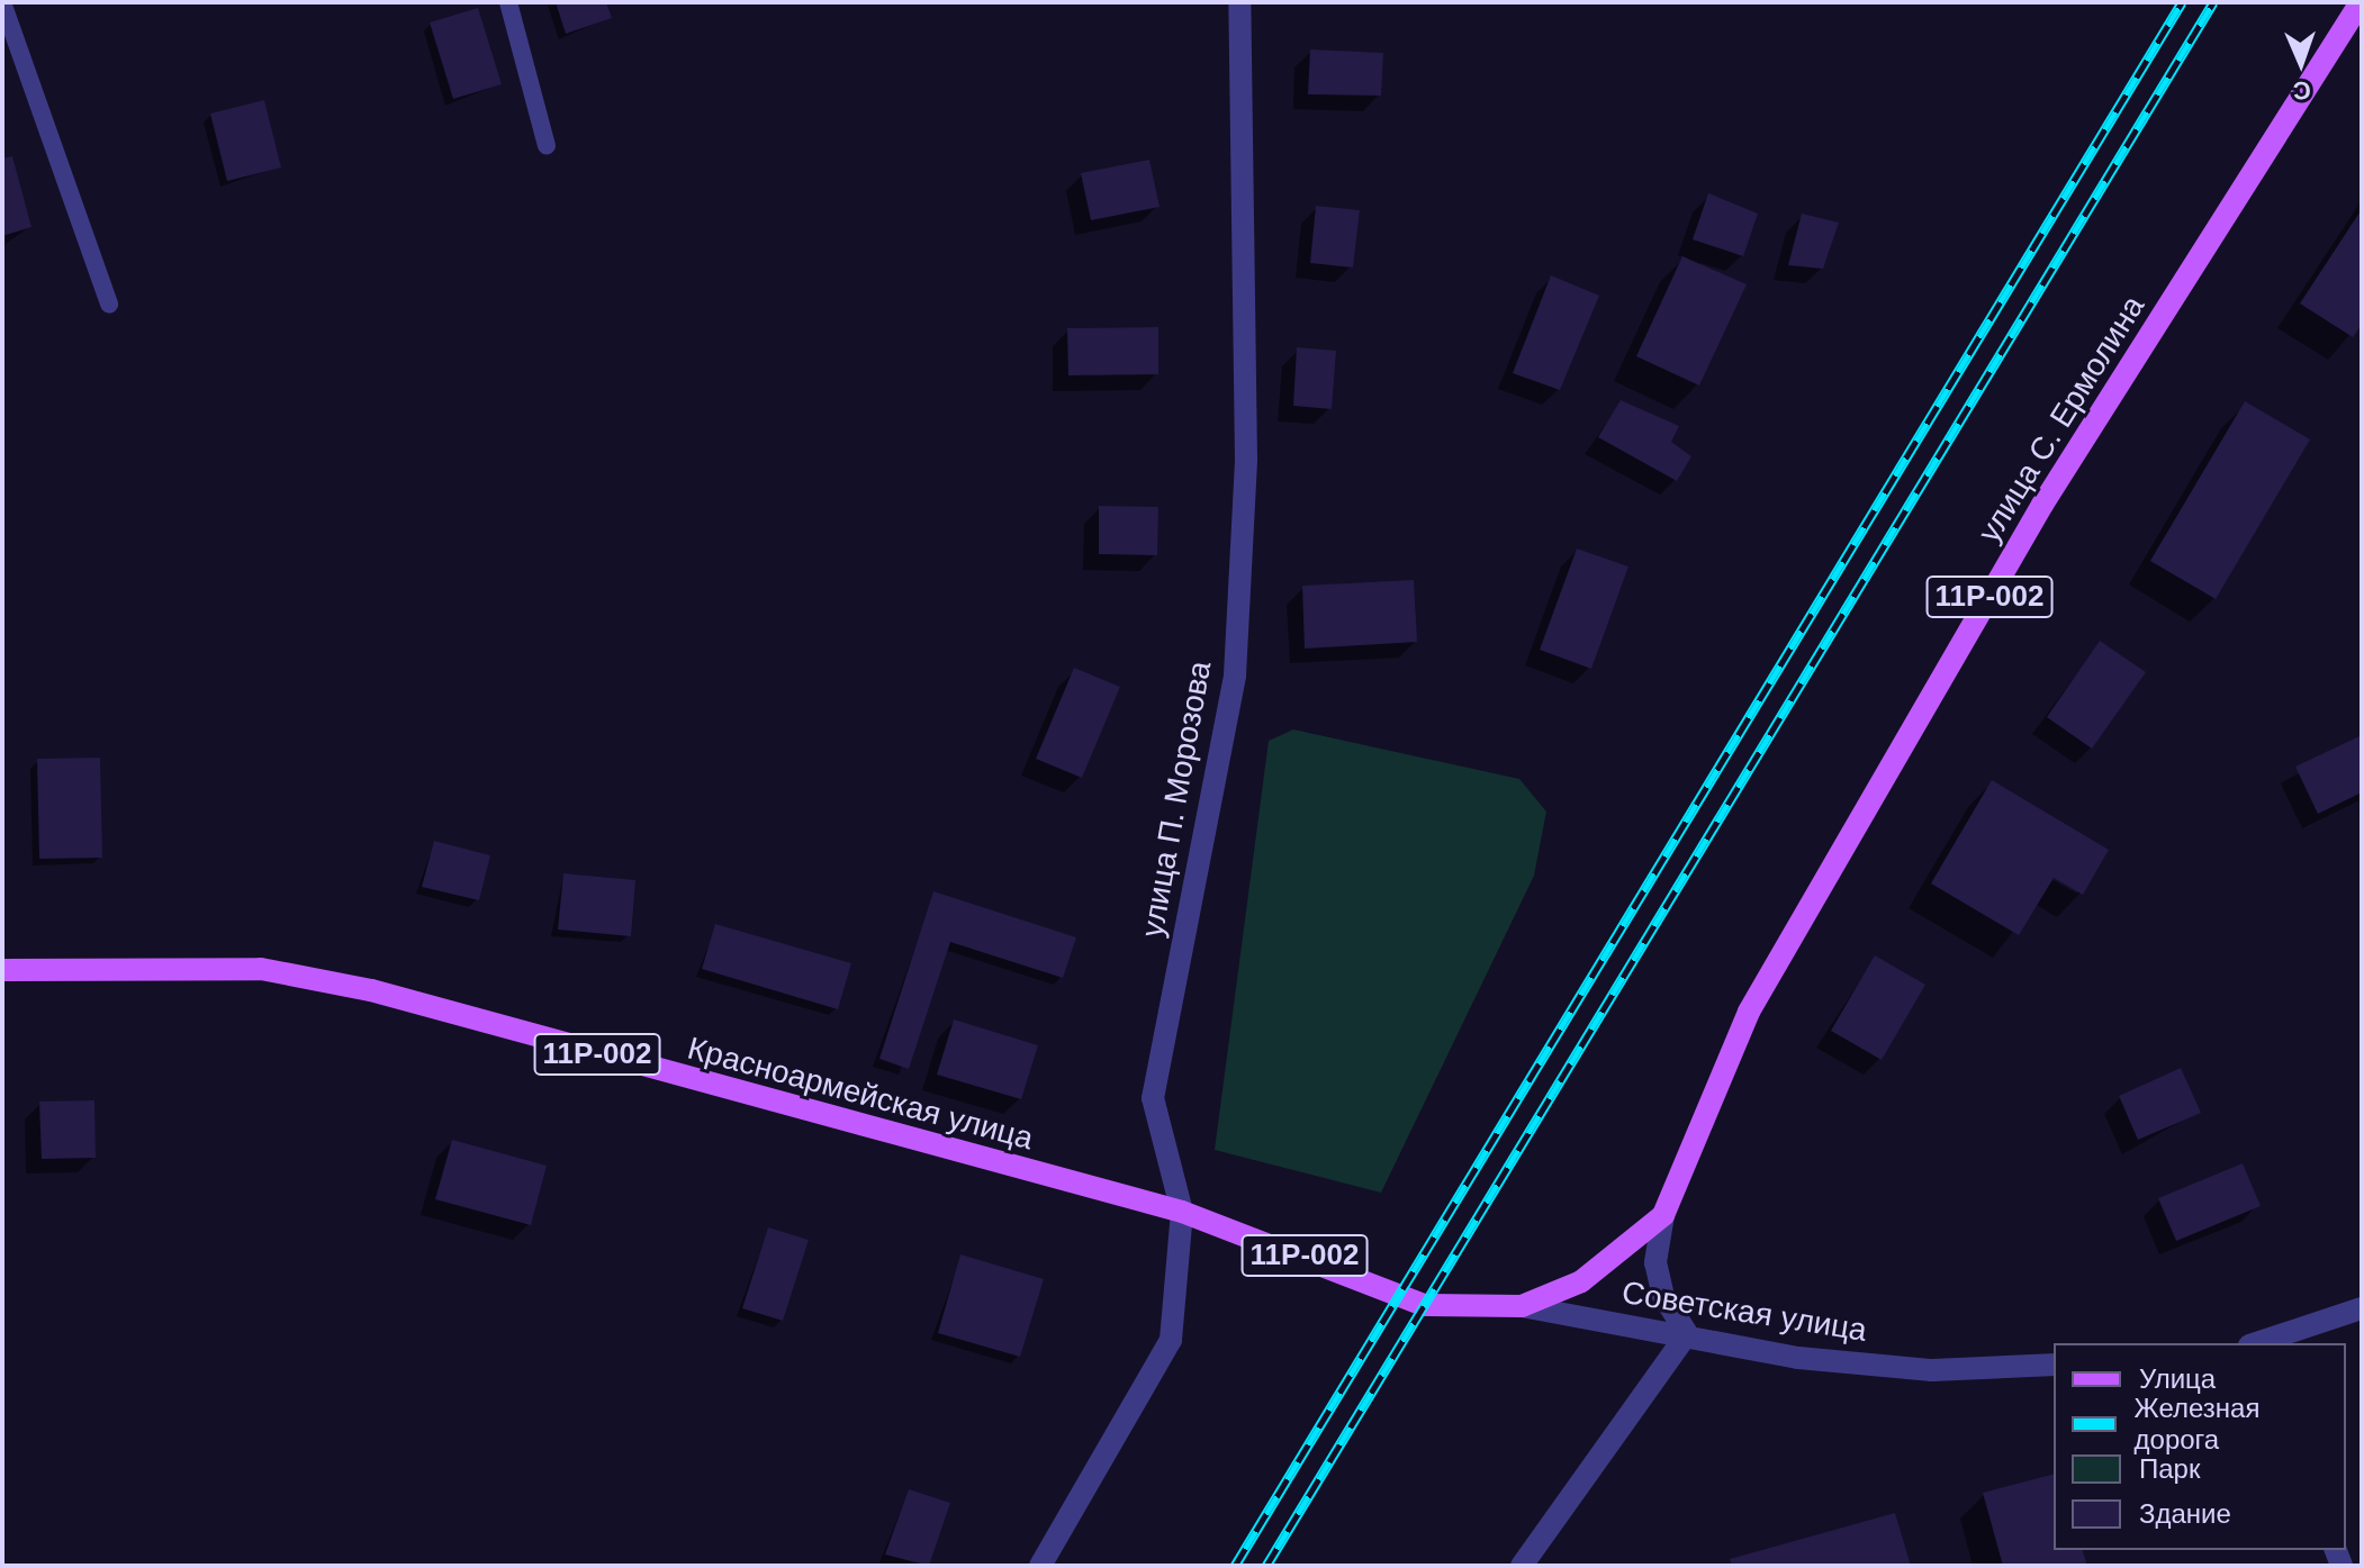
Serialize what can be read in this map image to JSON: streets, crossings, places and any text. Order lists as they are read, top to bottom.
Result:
{
  "streets": {
    "main road": [
      "улица С. Ермолина",
      "11Р-002",
      "Красноармейская улица",
      "Советская улица"
    ],
    "street": ["улица П. Морозова"]
  },
  "crossings": [
    ["улица С. Ермолина", "11Р-002"],
    ["11Р-002", "Советская улица"],
    ["улица П. Морозова", "Красноармейская улица"],
    ["Красноармейская улица", "Советская улица"]
  ],
  "legend": [
    "Улица",
    "Железная дорога",
    "Парк",
    "Здание"
  ],
  "north": "bottom"
}
